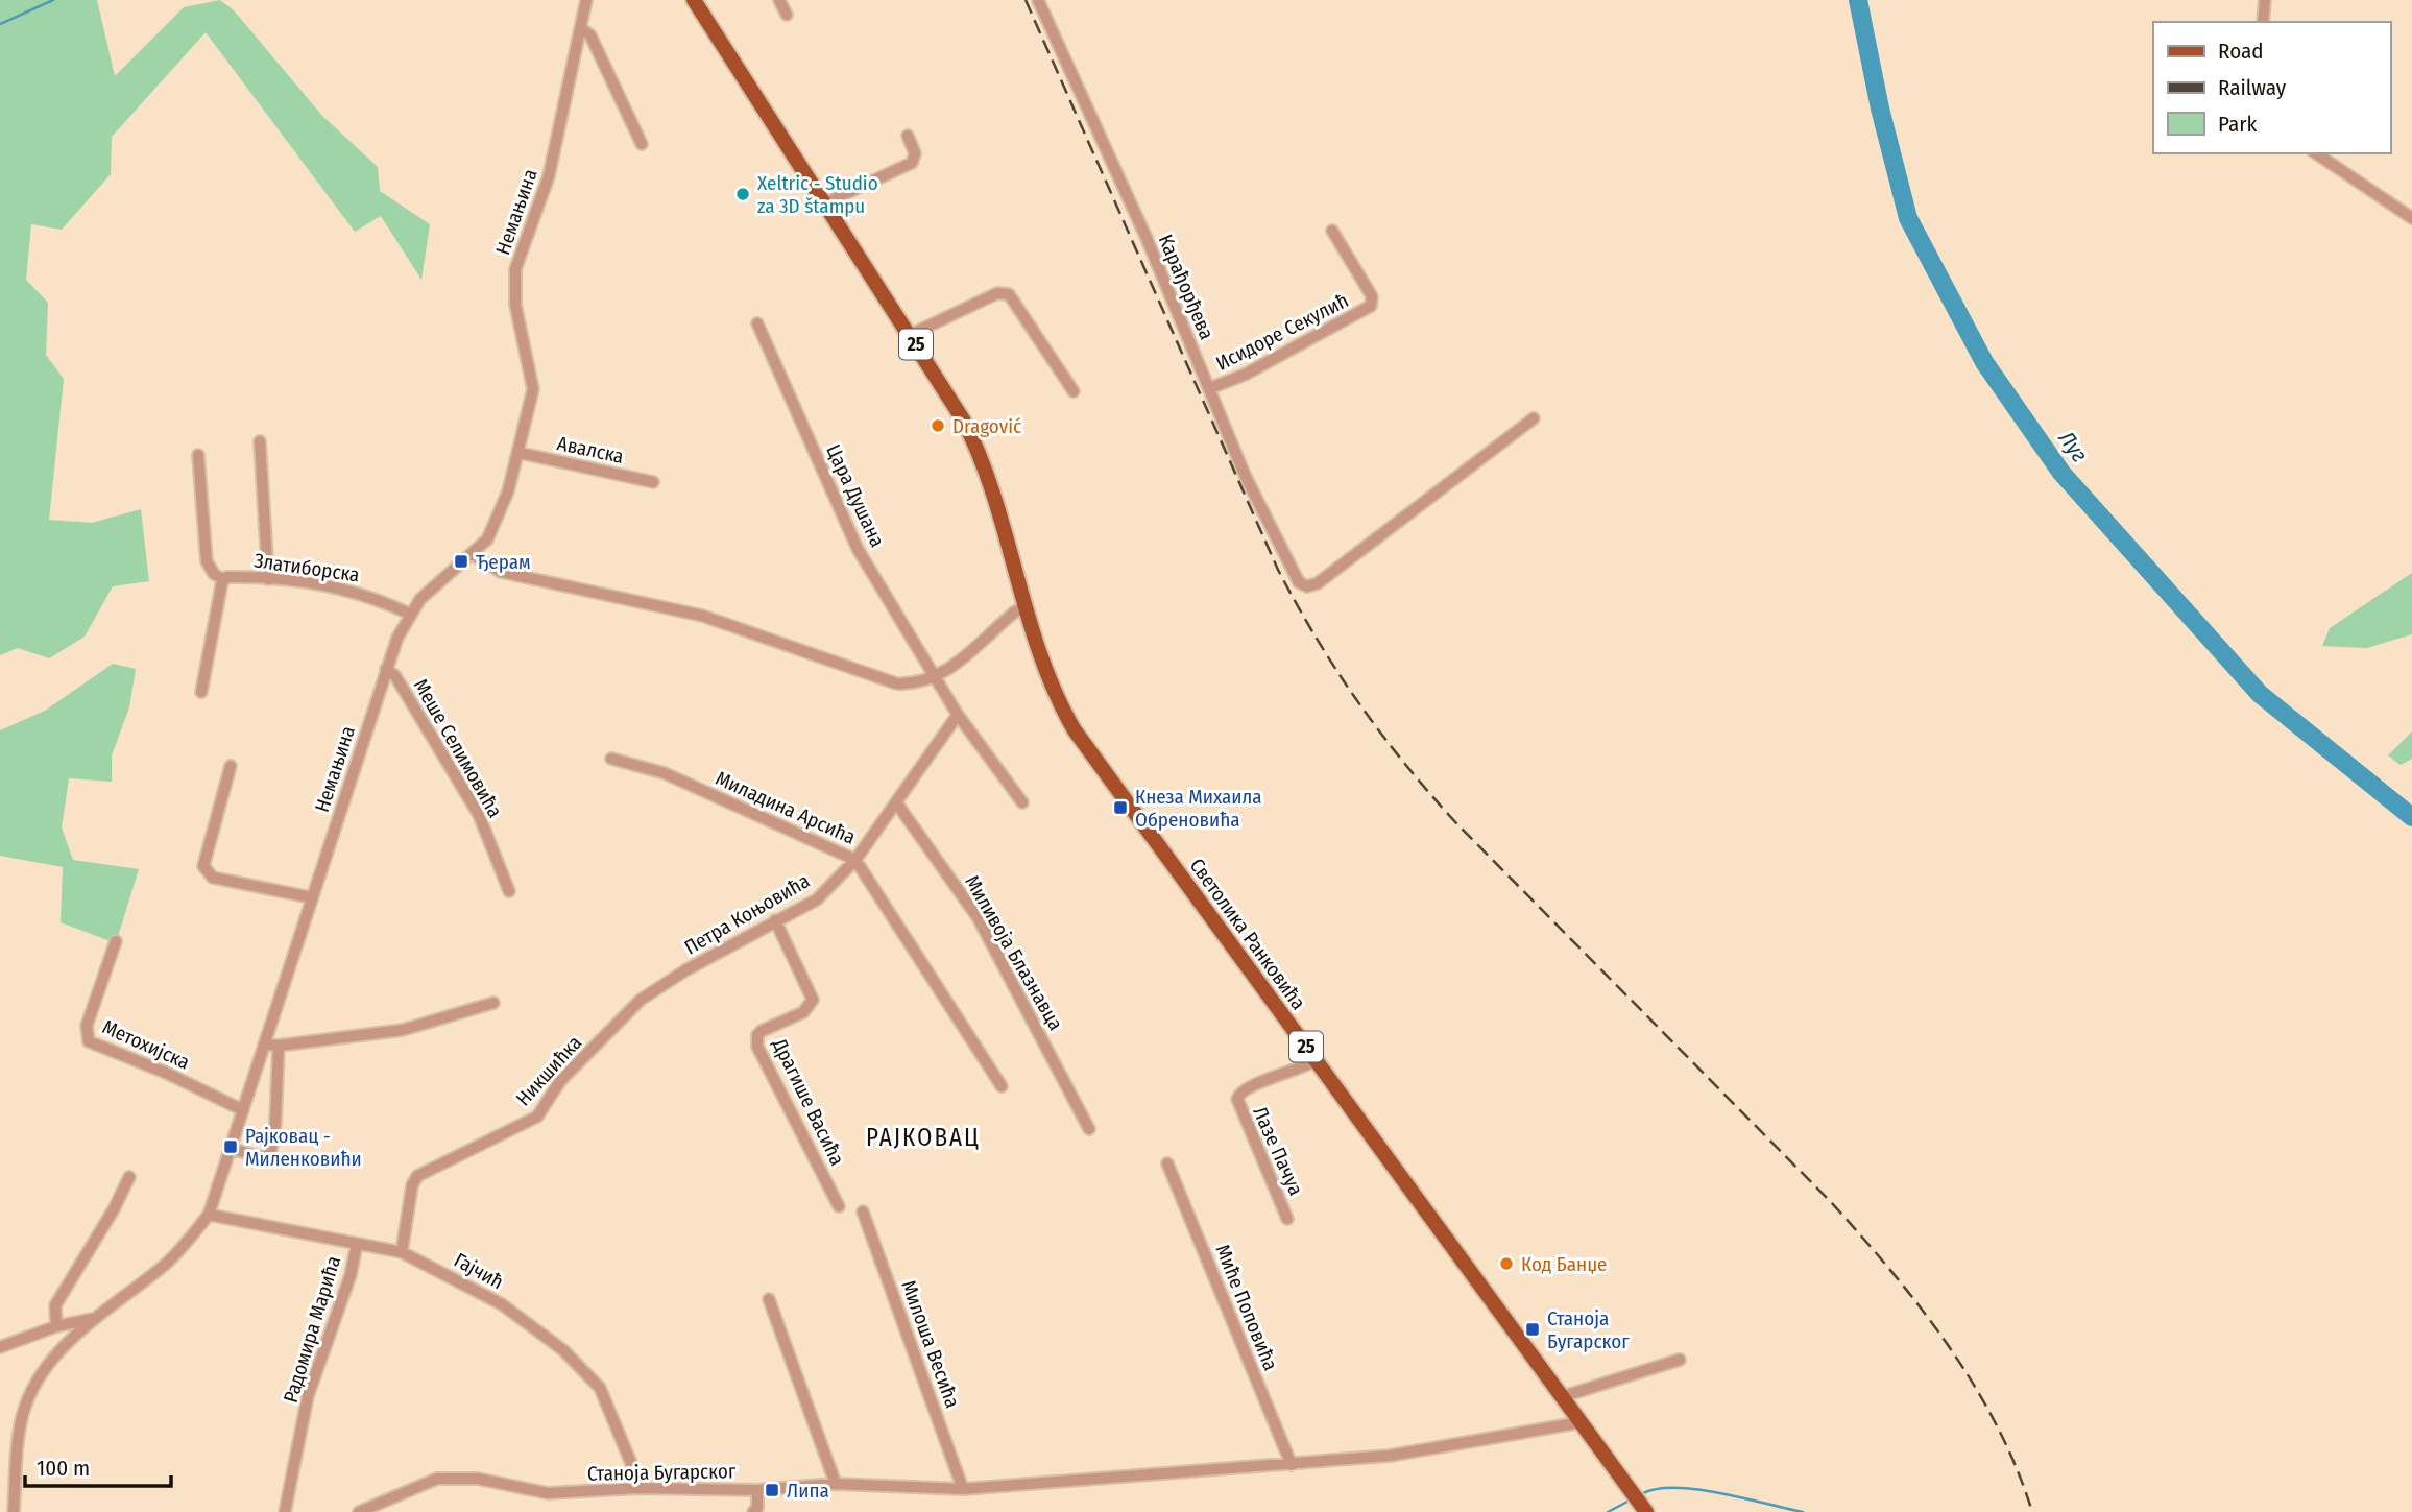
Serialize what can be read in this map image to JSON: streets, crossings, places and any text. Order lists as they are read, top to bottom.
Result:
{
  "streets": {
    "main road": ["25", "Светолика Ранковића"],
    "street": [
      "Немањина",
      "Карађорђева",
      "Исидоре Секулић",
      "Авалска",
      "Цара Душана",
      "Златиборска",
      "Меше Селимовића",
      "Миладина Арсића",
      "Петра Коњовића",
      "Миливоја Блазнавца",
      "Метохијска",
      "Никшићка",
      "Драгише Васића",
      "Лазе Пачуа",
      "Гајчић",
      "Миће Поповића",
      "Радомира Марића",
      "Милоша Весића",
      "Станоја Бугарског"
    ]
  },
  "crossings": [
    ["Немањина", "Авалска"],
    ["Немањина", "Златиборска"],
    ["Немањина", "Меше Селимовића"],
    ["Немањина", "Метохијска"],
    ["Немањина", "Гајчић"],
    ["Карађорђева", "Исидоре Секулић"],
    ["Цара Душана", "Петра Коњовића"],
    ["Миладина Арсића", "Петра Коњовића"],
    ["Петра Коњовића", "Миливоја Блазнавца"],
    ["Петра Коњовића", "Никшићка"],
    ["Петра Коњовића", "Драгише Васића"],
    ["Светолика Ранковића", "Лазе Пачуа"],
    ["Светолика Ранковића", "Станоја Бугарског"],
    ["Никшићка", "Гајчић"],
    ["Гајчић", "Радомира Марића"],
    ["Гајчић", "Станоја Бугарског"],
    ["Миће Поповића", "Станоја Бугарског"],
    ["Милоша Весића", "Станоја Бугарског"]
  ],
  "districts": ["РАЈКОВАЦ"],
  "water": ["Луг"],
  "places": {
    "other": ["Xeltric - Studio za 3D štampu", "Dragović", "Код Банџе"],
    "transit": [
      "Ђерам",
      "Кнеза Михаила Обреновића",
      "Рајковац - Миленковићи",
      "Станоја Бугарског",
      "Липа"
    ]
  },
  "legend": ["Road", "Railway", "Park"],
  "scale_bar": "100 m"
}
